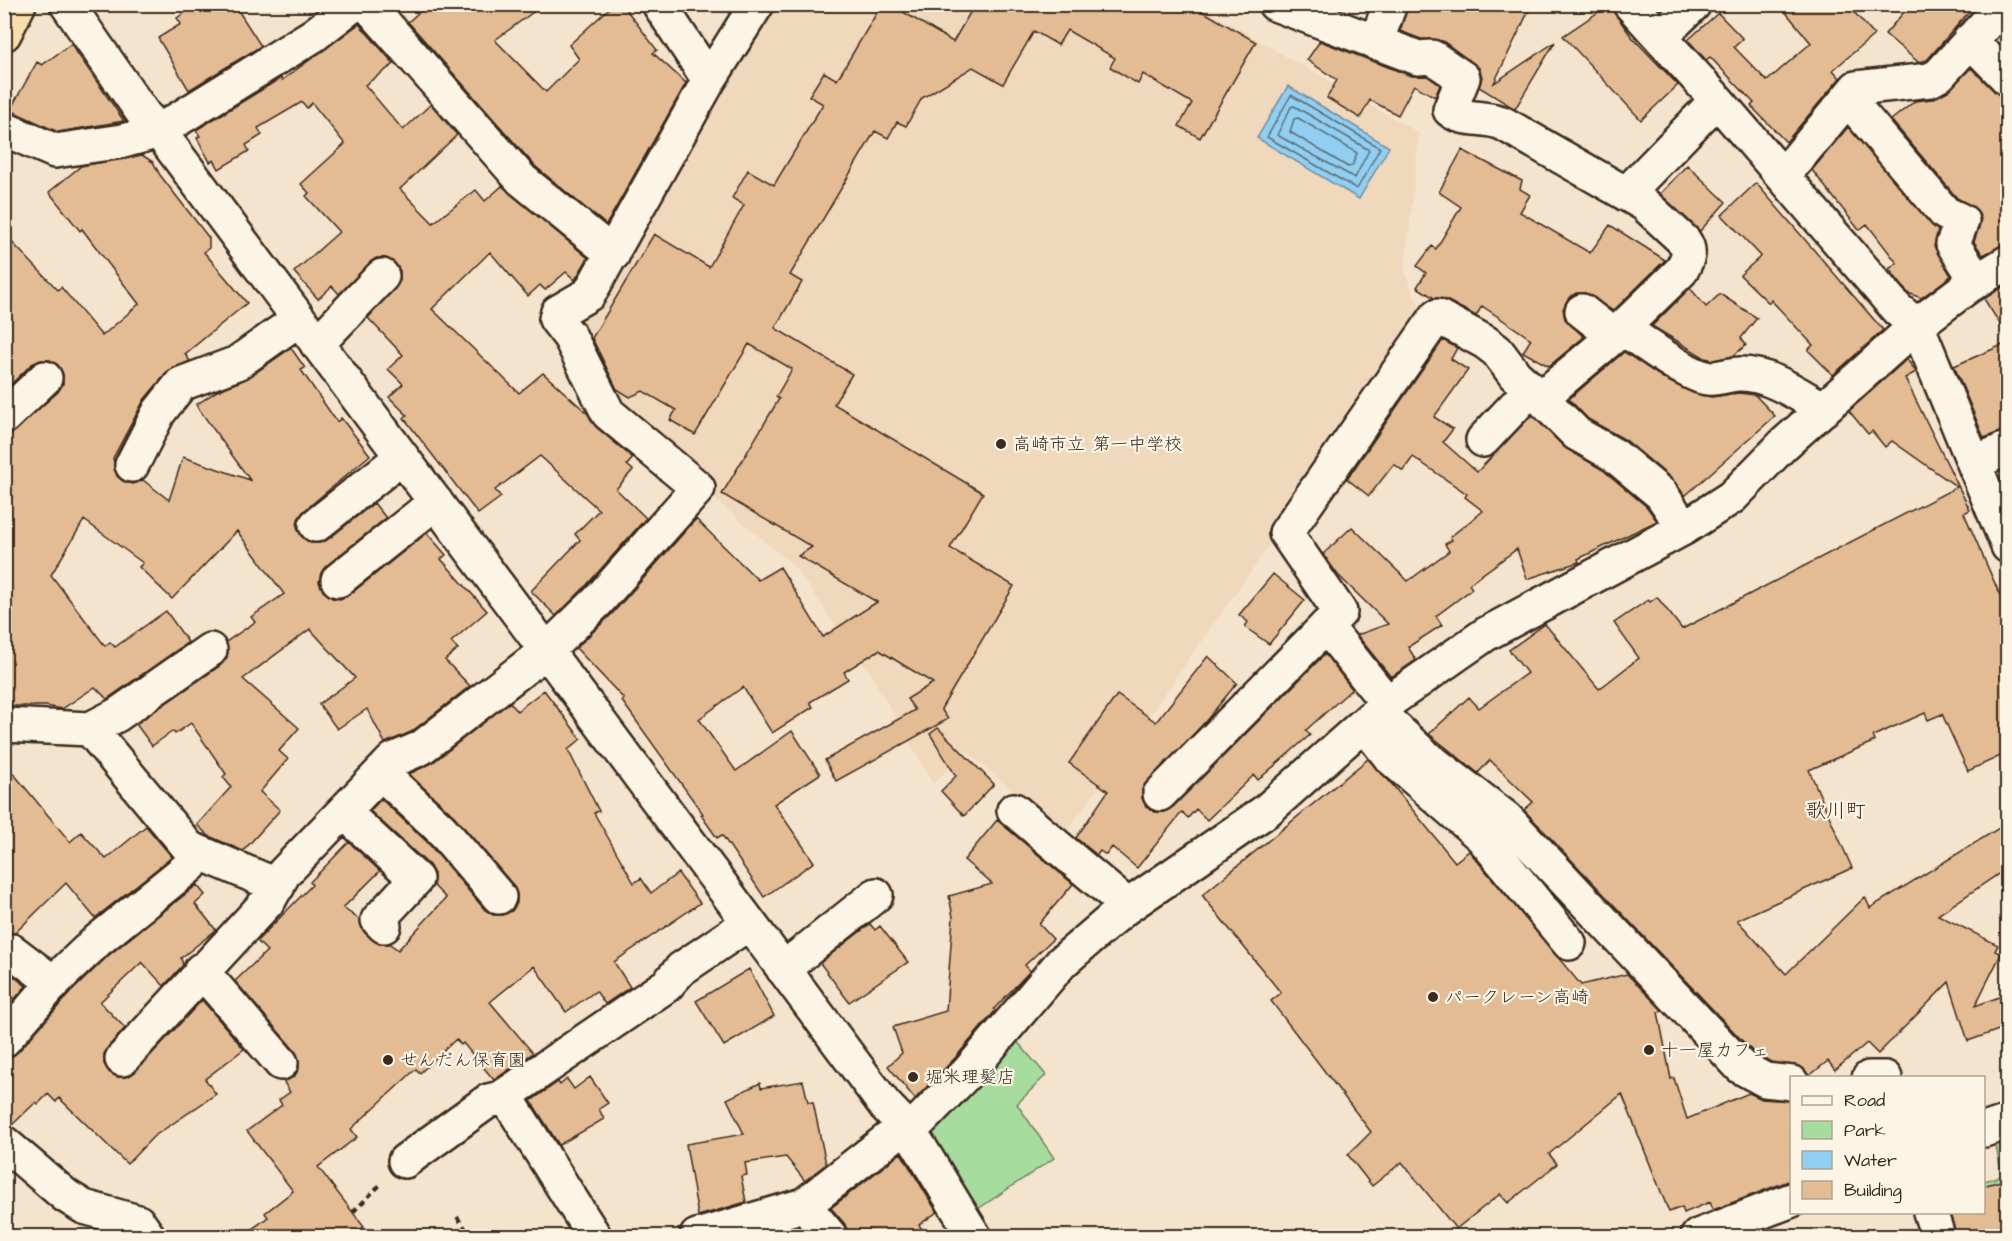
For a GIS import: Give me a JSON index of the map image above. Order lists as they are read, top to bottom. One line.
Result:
{"districts":["歌川町"],"places":["高崎市立 第一中学校","パークレーン高崎","十一屋カフェ","せんだん保育園","堀米理髪店"],"legend":["Road","Park","Water","Building"]}
